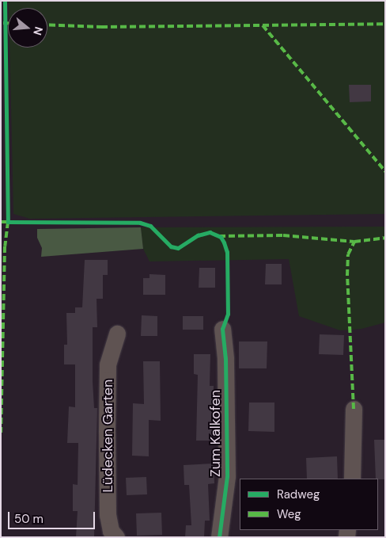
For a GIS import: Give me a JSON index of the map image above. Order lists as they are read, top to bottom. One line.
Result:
{"streets":{"street":["Zum Kalkofen","Lüdecken Garten"]},"legend":["Radweg","Weg"],"scale_bar":"50 m","north":"right"}
